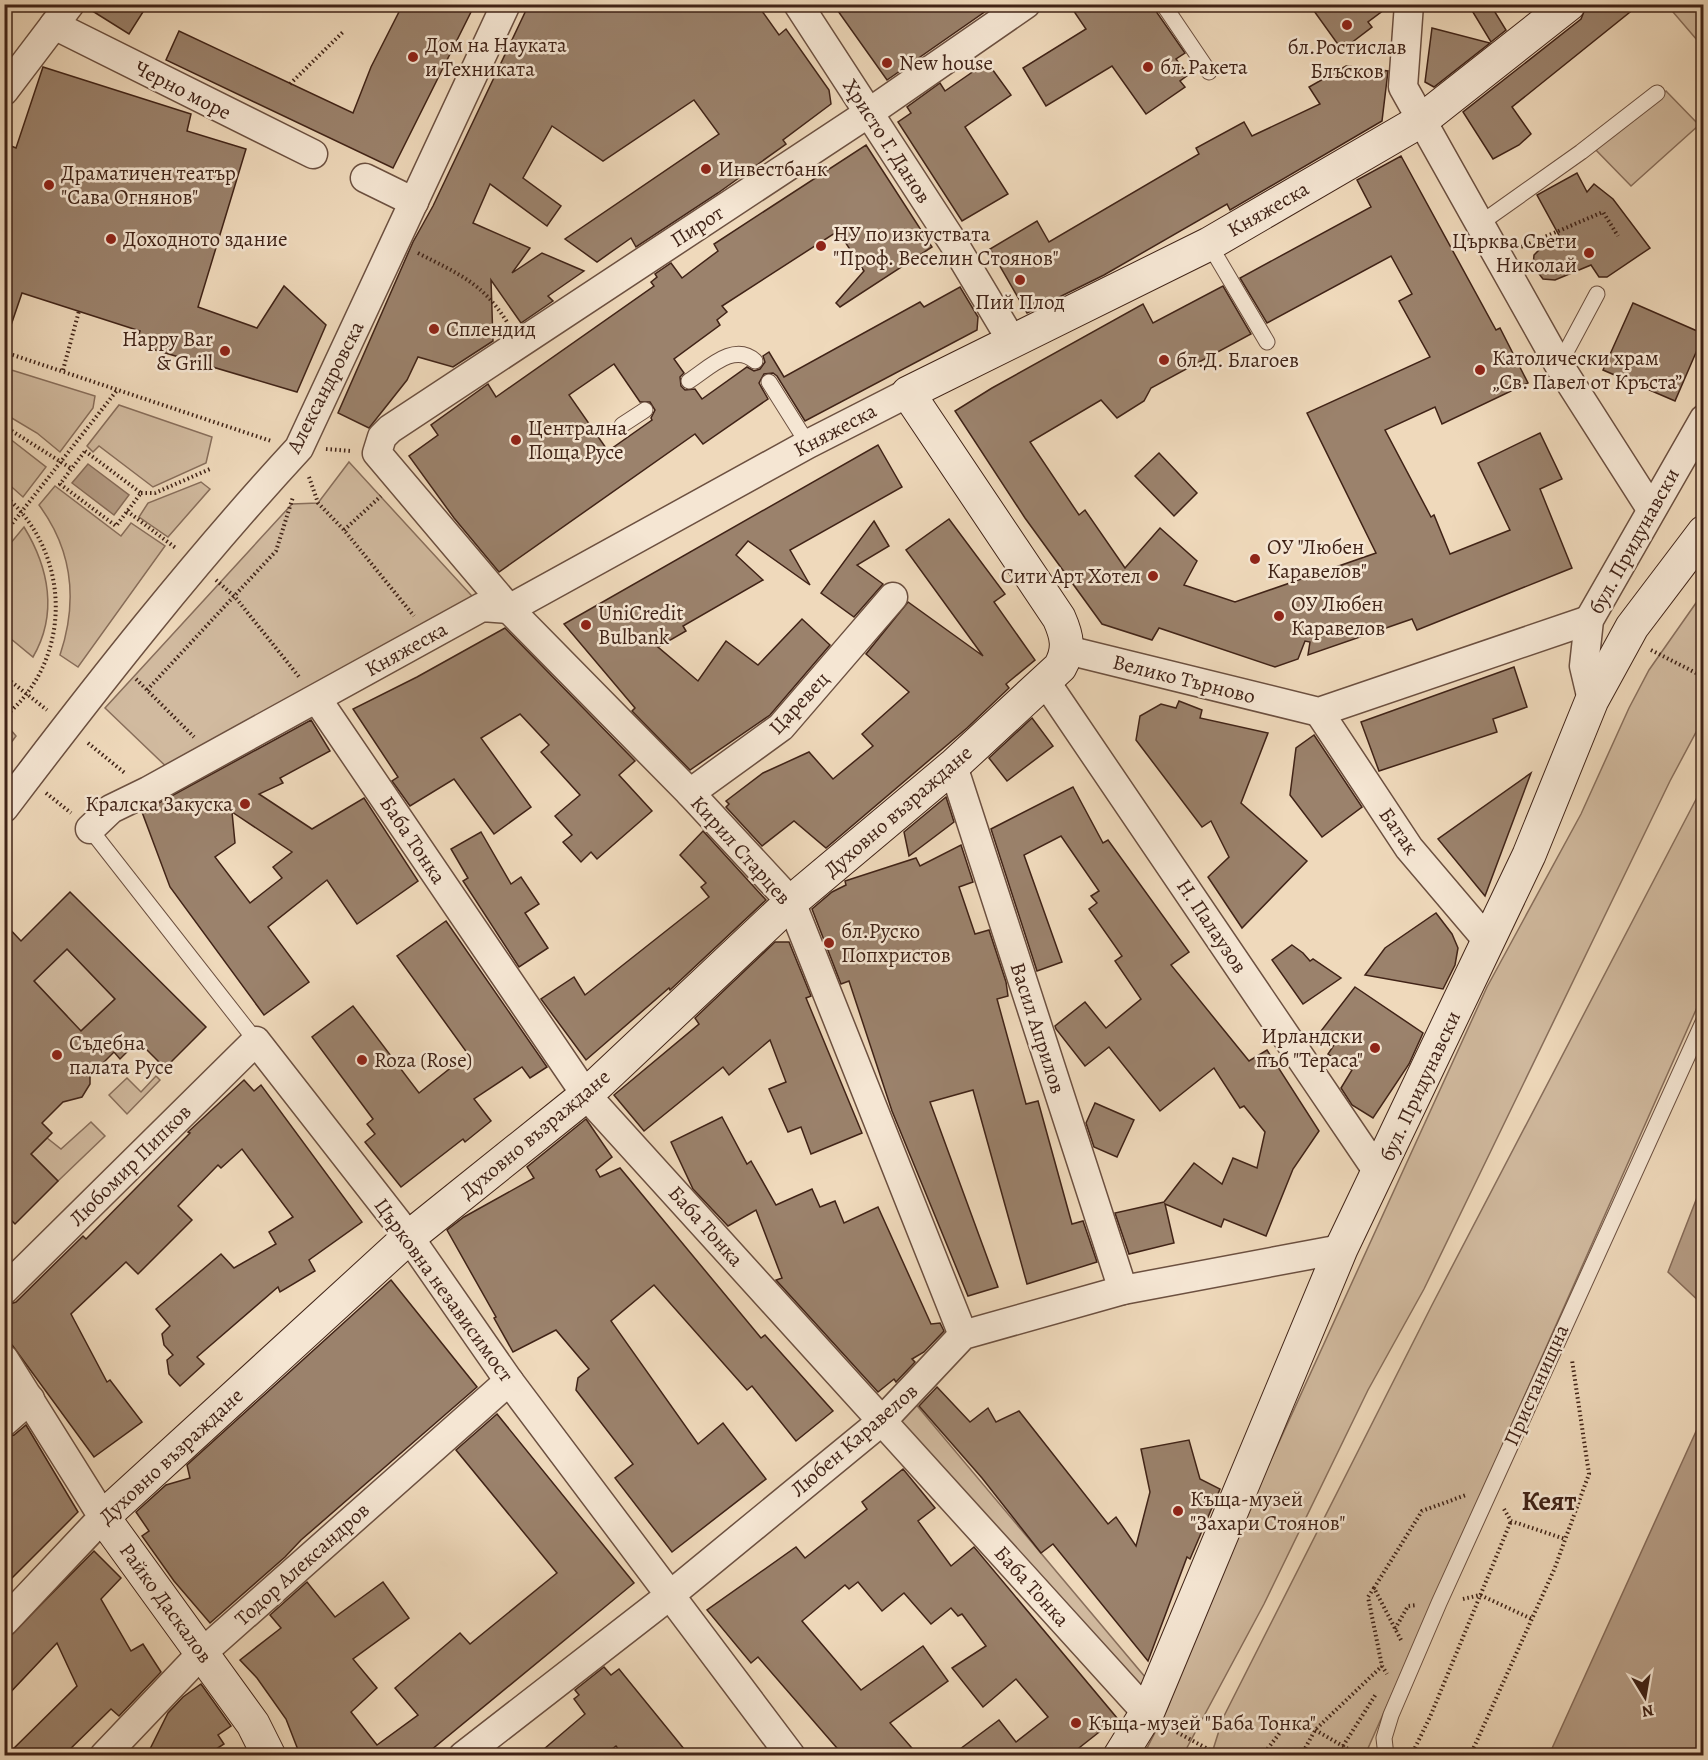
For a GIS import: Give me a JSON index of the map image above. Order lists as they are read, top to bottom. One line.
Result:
{"streets":{"street":["Черно море","Христо Г. Данов","Княжеска","Пирот","Александровска","бул. Придунавски","Велико Търново","Царевец","Духовно възраждане","Батак","Баба Тонка","Кирил Старцев","Н. Палаузов","Васил Априлов","Любомир Пипков","Църковна независимост","Любен Каравелов","Тодор Александров","Райко Даскалов"],"lane":["Пристанищна"]},"crossings":[["Христо Г. Данов","Княжеска"],["Христо Г. Данов","Пирот"],["Княжеска","Баба Тонка"],["Княжеска","Кирил Старцев"],["Княжеска","Църковна независимост"],["Пирот","Кирил Старцев"],["бул. Придунавски","Батак"],["бул. Придунавски","Баба Тонка"],["бул. Придунавски","Н. Палаузов"],["Велико Търново","Духовно възраждане"],["Велико Търново","Батак"],["Царевец","Кирил Старцев"],["Духовно възраждане","Баба Тонка"],["Духовно възраждане","Кирил Старцев"],["Духовно възраждане","Н. Палаузов"],["Духовно възраждане","Васил Априлов"],["Духовно възраждане","Църковна независимост"],["Духовно възраждане","Райко Даскалов"],["Баба Тонка","Любен Каравелов"],["Кирил Старцев","Любен Каравелов"],["Любомир Пипков","Църковна независимост"],["Църковна независимост","Любен Каравелов"],["Църковна независимост","Тодор Александров"],["Тодор Александров","Райко Даскалов"]],"districts":["Кеят"],"places":["бл.Ростислав Блъсков","Дом на Науката и Техниката","New house","бл.Ракета","Инвестбанк","Драматичен театър \"Сава Огнянов\"","Доходното здание","НУ по изкуствата \"Проф. Веселин Стоянов\"","Църква Свети Николай","Пий Плод","Сплендид","Happy Bar & Grill","бл.Д. Благоев","Католически храм „Св. Павел от Кръста”","Централна Поща Русе","ОУ \"Любен Каравелов\"","Сити Арт Хотел","ОУ Любен Каравелов","UniCredit Bulbank","Кралска Закуска","бл.Руско Попхристов","Ирландски пъб \"Тераса\"","Съдебна палата Русе","Roza (Rose)","Къща-музей \"Захари Стоянов\"","Къща-музей \"Баба Тонка\""],"north":"bottom"}
